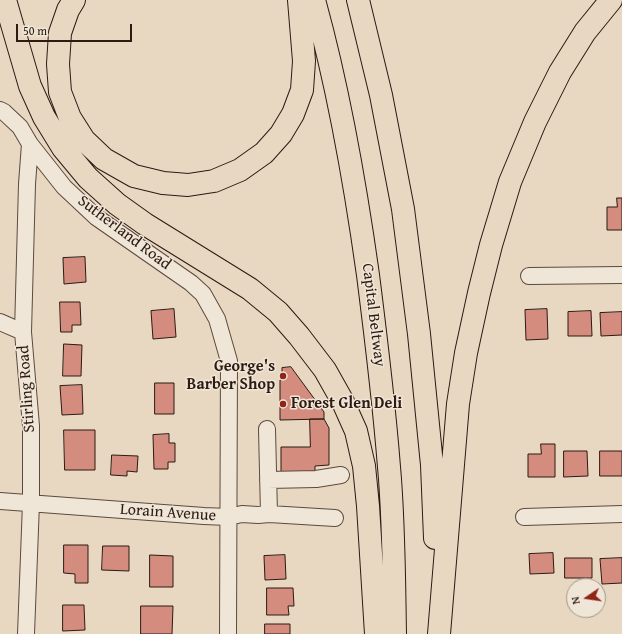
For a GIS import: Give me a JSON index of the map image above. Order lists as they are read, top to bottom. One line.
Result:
{"streets":{"highway":["Capital Beltway"],"street":["Sutherland Road","Stirling Road","Lorain Avenue"]},"crossings":[["Sutherland Road","Stirling Road"],["Sutherland Road","Lorain Avenue"],["Stirling Road","Lorain Avenue"]],"places":["George's Barber Shop","Forest Glen Deli"],"scale_bar":"50 m","north":"left"}
